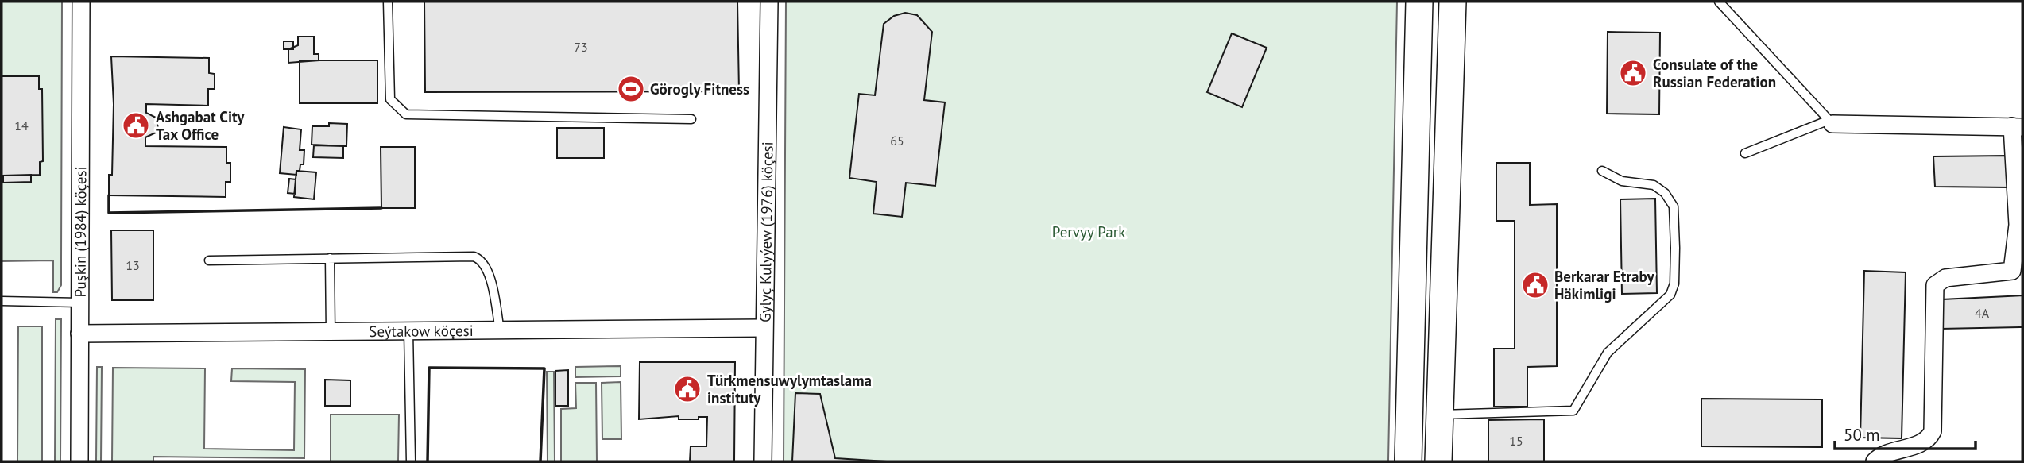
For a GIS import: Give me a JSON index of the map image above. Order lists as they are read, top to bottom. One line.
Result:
{"streets":{"street":["Puşkin (1984) köçesi","Gylyç Kulyýew (1976) köçesi","Seýtakow köçesi"]},"crossings":[["Puşkin (1984) köçesi","Seýtakow köçesi"],["Gylyç Kulyýew (1976) köçesi","Seýtakow köçesi"]],"parks":["Pervyy Park"],"places":{"public building":["Consulate of the Russian Federation","Ashgabat City Tax Office","Berkarar Etraby Häkimligi","Türkmensuwylymtaslama instituty"],"sports":["Görogly Fitness"]},"house_numbers":["73","14","65","13","4A","15"],"scale_bar":"50 m"}
